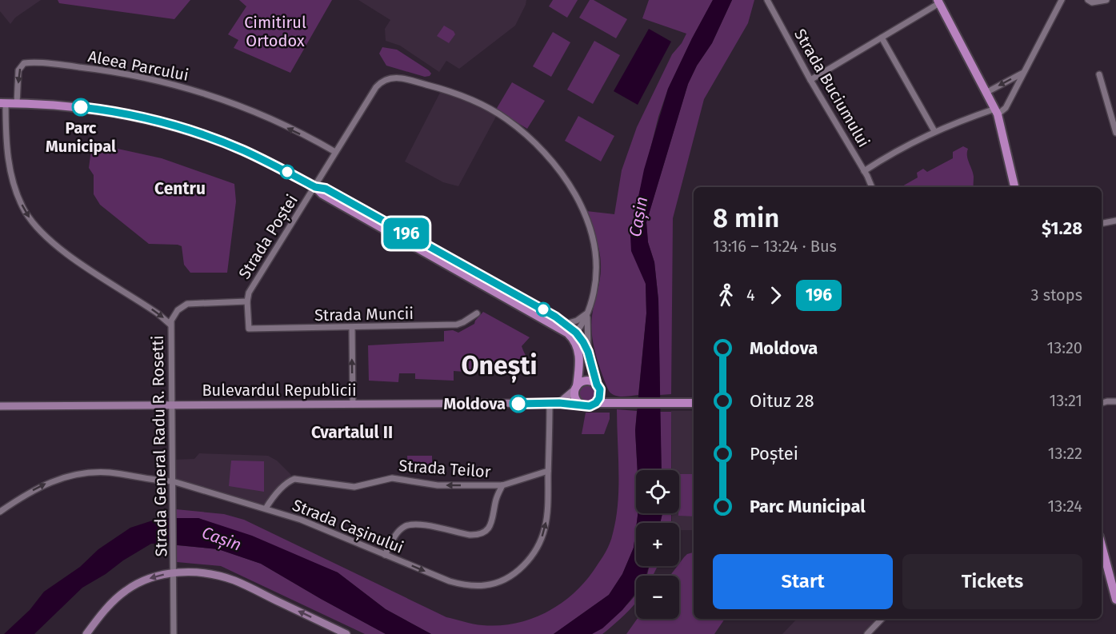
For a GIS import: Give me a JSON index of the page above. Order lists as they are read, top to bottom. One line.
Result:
{"streets":{"street":["Aleea Parcului","Strada Buciumului","Strada Poștei","Strada Muncii","Bulevardul Republicii","Strada General Radu R. Rosetti","Strada Teilor","Strada Cașinului"]},"crossings":[["Aleea Parcului","Strada Poștei"],["Strada Poștei","Strada Muncii"],["Strada Poștei","Strada General Radu R. Rosetti"],["Bulevardul Republicii","Strada General Radu R. Rosetti"],["Bulevardul Republicii","Strada Cașinului"],["Strada General Radu R. Rosetti","Strada Cașinului"],["Strada Teilor","Strada Cașinului"]],"one_way":["Aleea Parcului","Strada General Radu R. Rosetti","Strada Teilor","Strada Cașinului"],"districts":["Centru","Onești","Cvartalul II"],"water":["Cașin"],"parks":["Cimitirul Ortodox"],"places":["Parc Municipal","Moldova"],"lines":["bus line 196"],"page":{"on_map":"196","heading":["8 min","13:16 – 13:24 · Bus","$1.28"],"legs":["4","196","3 stops"],"list":[{"name":"Moldova","value":"13:20"},{"name":"Oituz 28","value":"13:21"},{"name":"Poștei","value":"13:22"},{"name":"Parc Municipal","value":"13:24"}],"map_buttons":["+","−"],"buttons":["Start","Tickets"]}}
